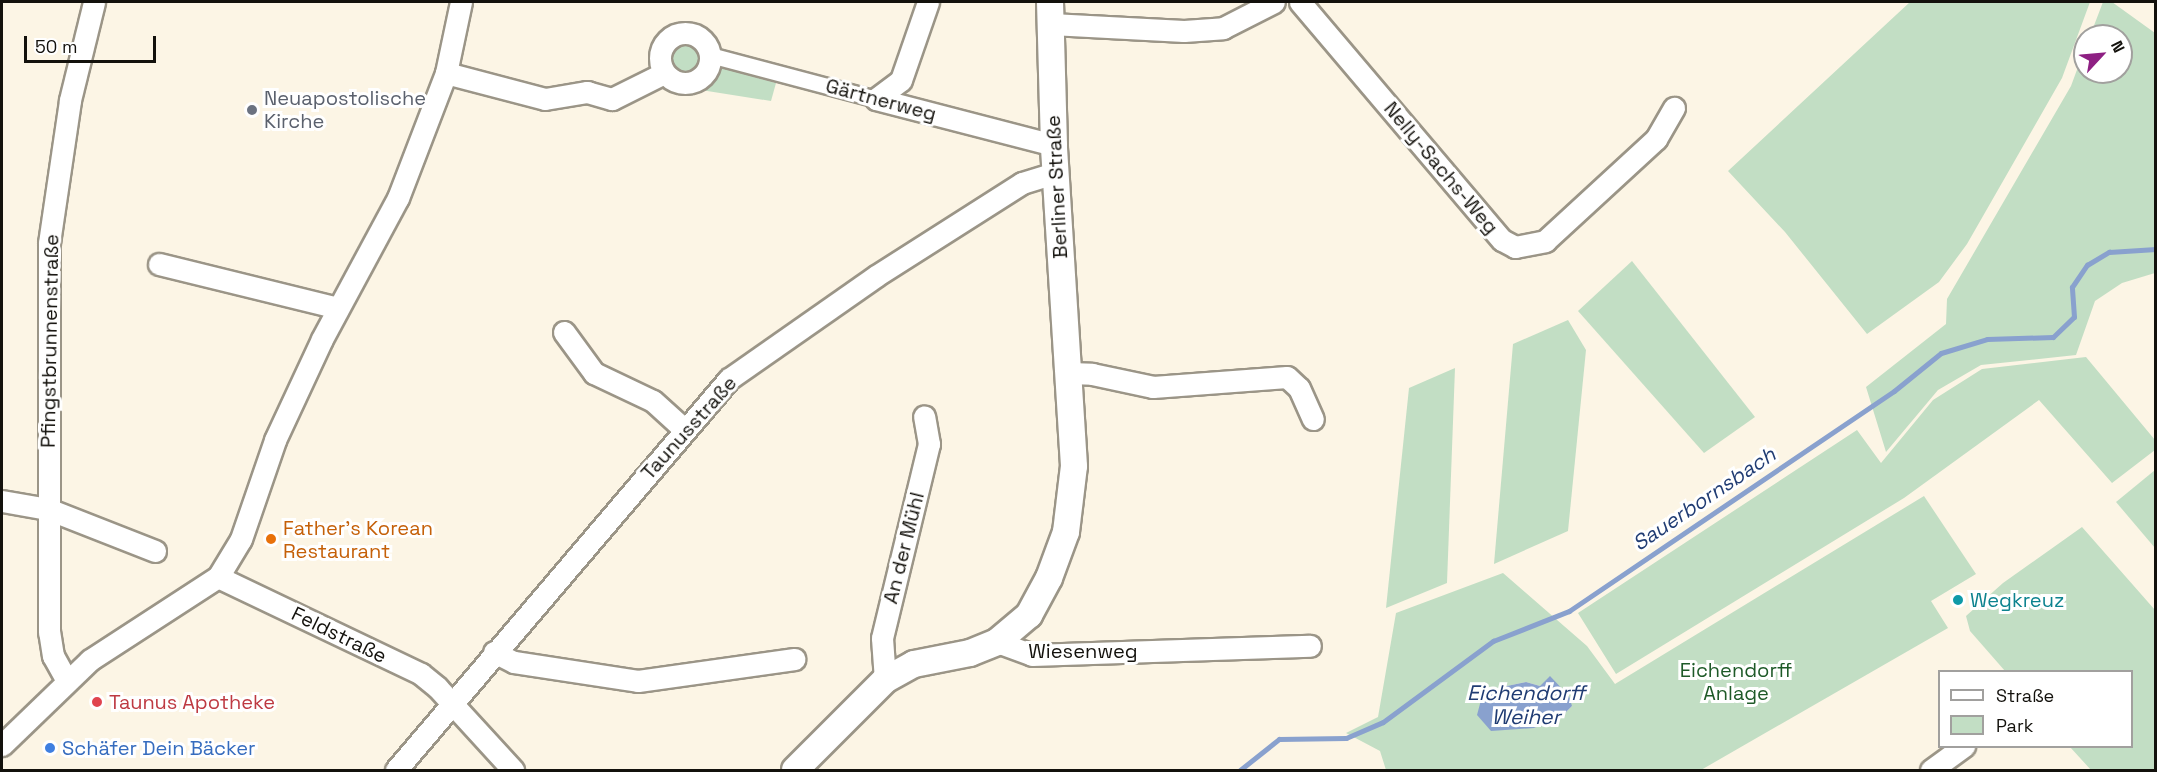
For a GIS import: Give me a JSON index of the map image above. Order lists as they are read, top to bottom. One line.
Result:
{"streets":{"street":["Gärtnerweg","Nelly-Sachs-Weg","Berliner Straße","Pfingstbrunnenstraße","Taunusstraße","An der Mühl","Feldstraße","Wiesenweg"]},"crossings":[["Gärtnerweg","Berliner Straße"],["Berliner Straße","Taunusstraße"],["Berliner Straße","Wiesenweg"],["Taunusstraße","Feldstraße"]],"water":["Sauerbornsbach","Eichendorff Weiher"],"parks":["Eichendorff Anlage"],"places":["Neuapostolische Kirche","Father's Korean Restaurant","Wegkreuz","Taunus Apotheke","Schäfer Dein Bäcker"],"legend":["Straße","Park"],"scale_bar":"50 m","north":"top right"}
